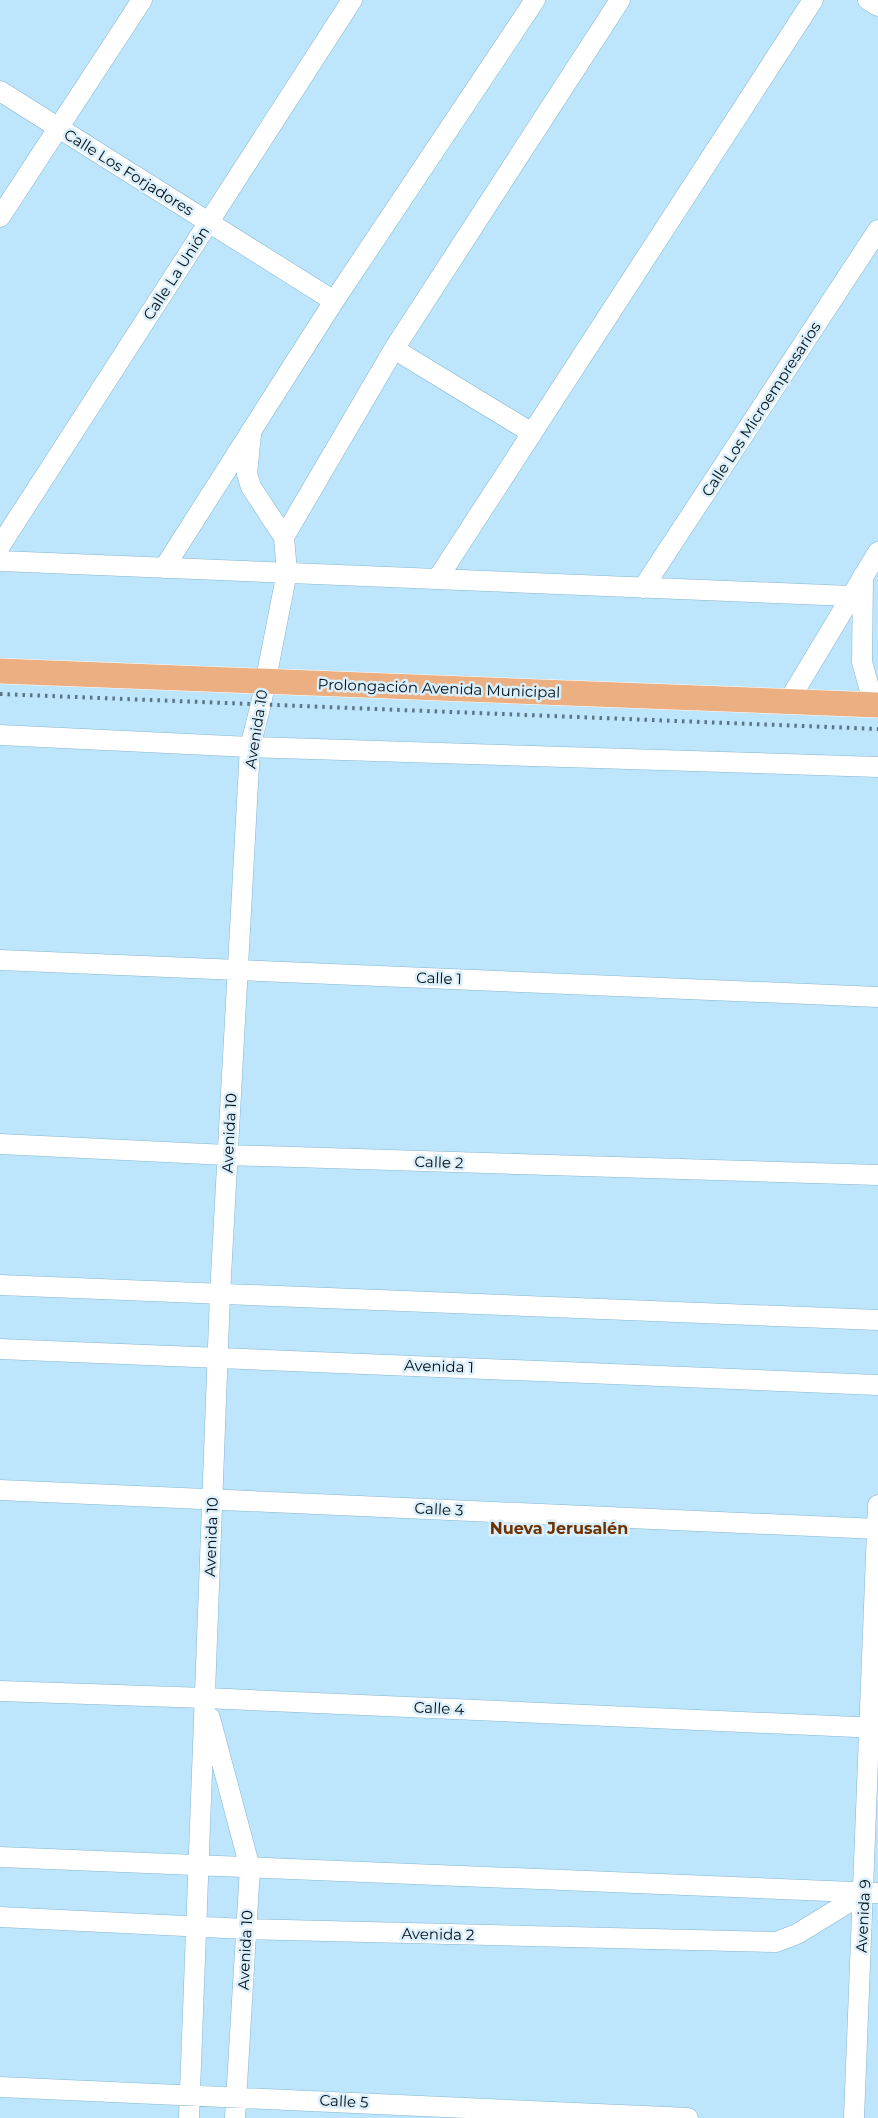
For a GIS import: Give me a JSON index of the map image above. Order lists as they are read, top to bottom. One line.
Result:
{"streets":{"main road":["Prolongación Avenida Municipal"],"street":["Calle Los Forjadores","Calle La Unión","Calle Los Microempresarios","Avenida 10","Calle 1","Calle 2","Avenida 1","Calle 3","Calle 4","Avenida 9","Avenida 2","Calle 5"]},"crossings":[["Calle Los Forjadores","Calle La Unión"],["Prolongación Avenida Municipal","Avenida 10"],["Avenida 10","Calle 1"],["Avenida 10","Calle 2"],["Avenida 10","Avenida 1"],["Avenida 10","Calle 3"],["Avenida 10","Calle 4"],["Avenida 10","Avenida 2"],["Avenida 10","Calle 5"],["Calle 3","Avenida 9"],["Calle 4","Avenida 9"],["Avenida 9","Avenida 2"]],"districts":["Nueva Jerusalén"]}
